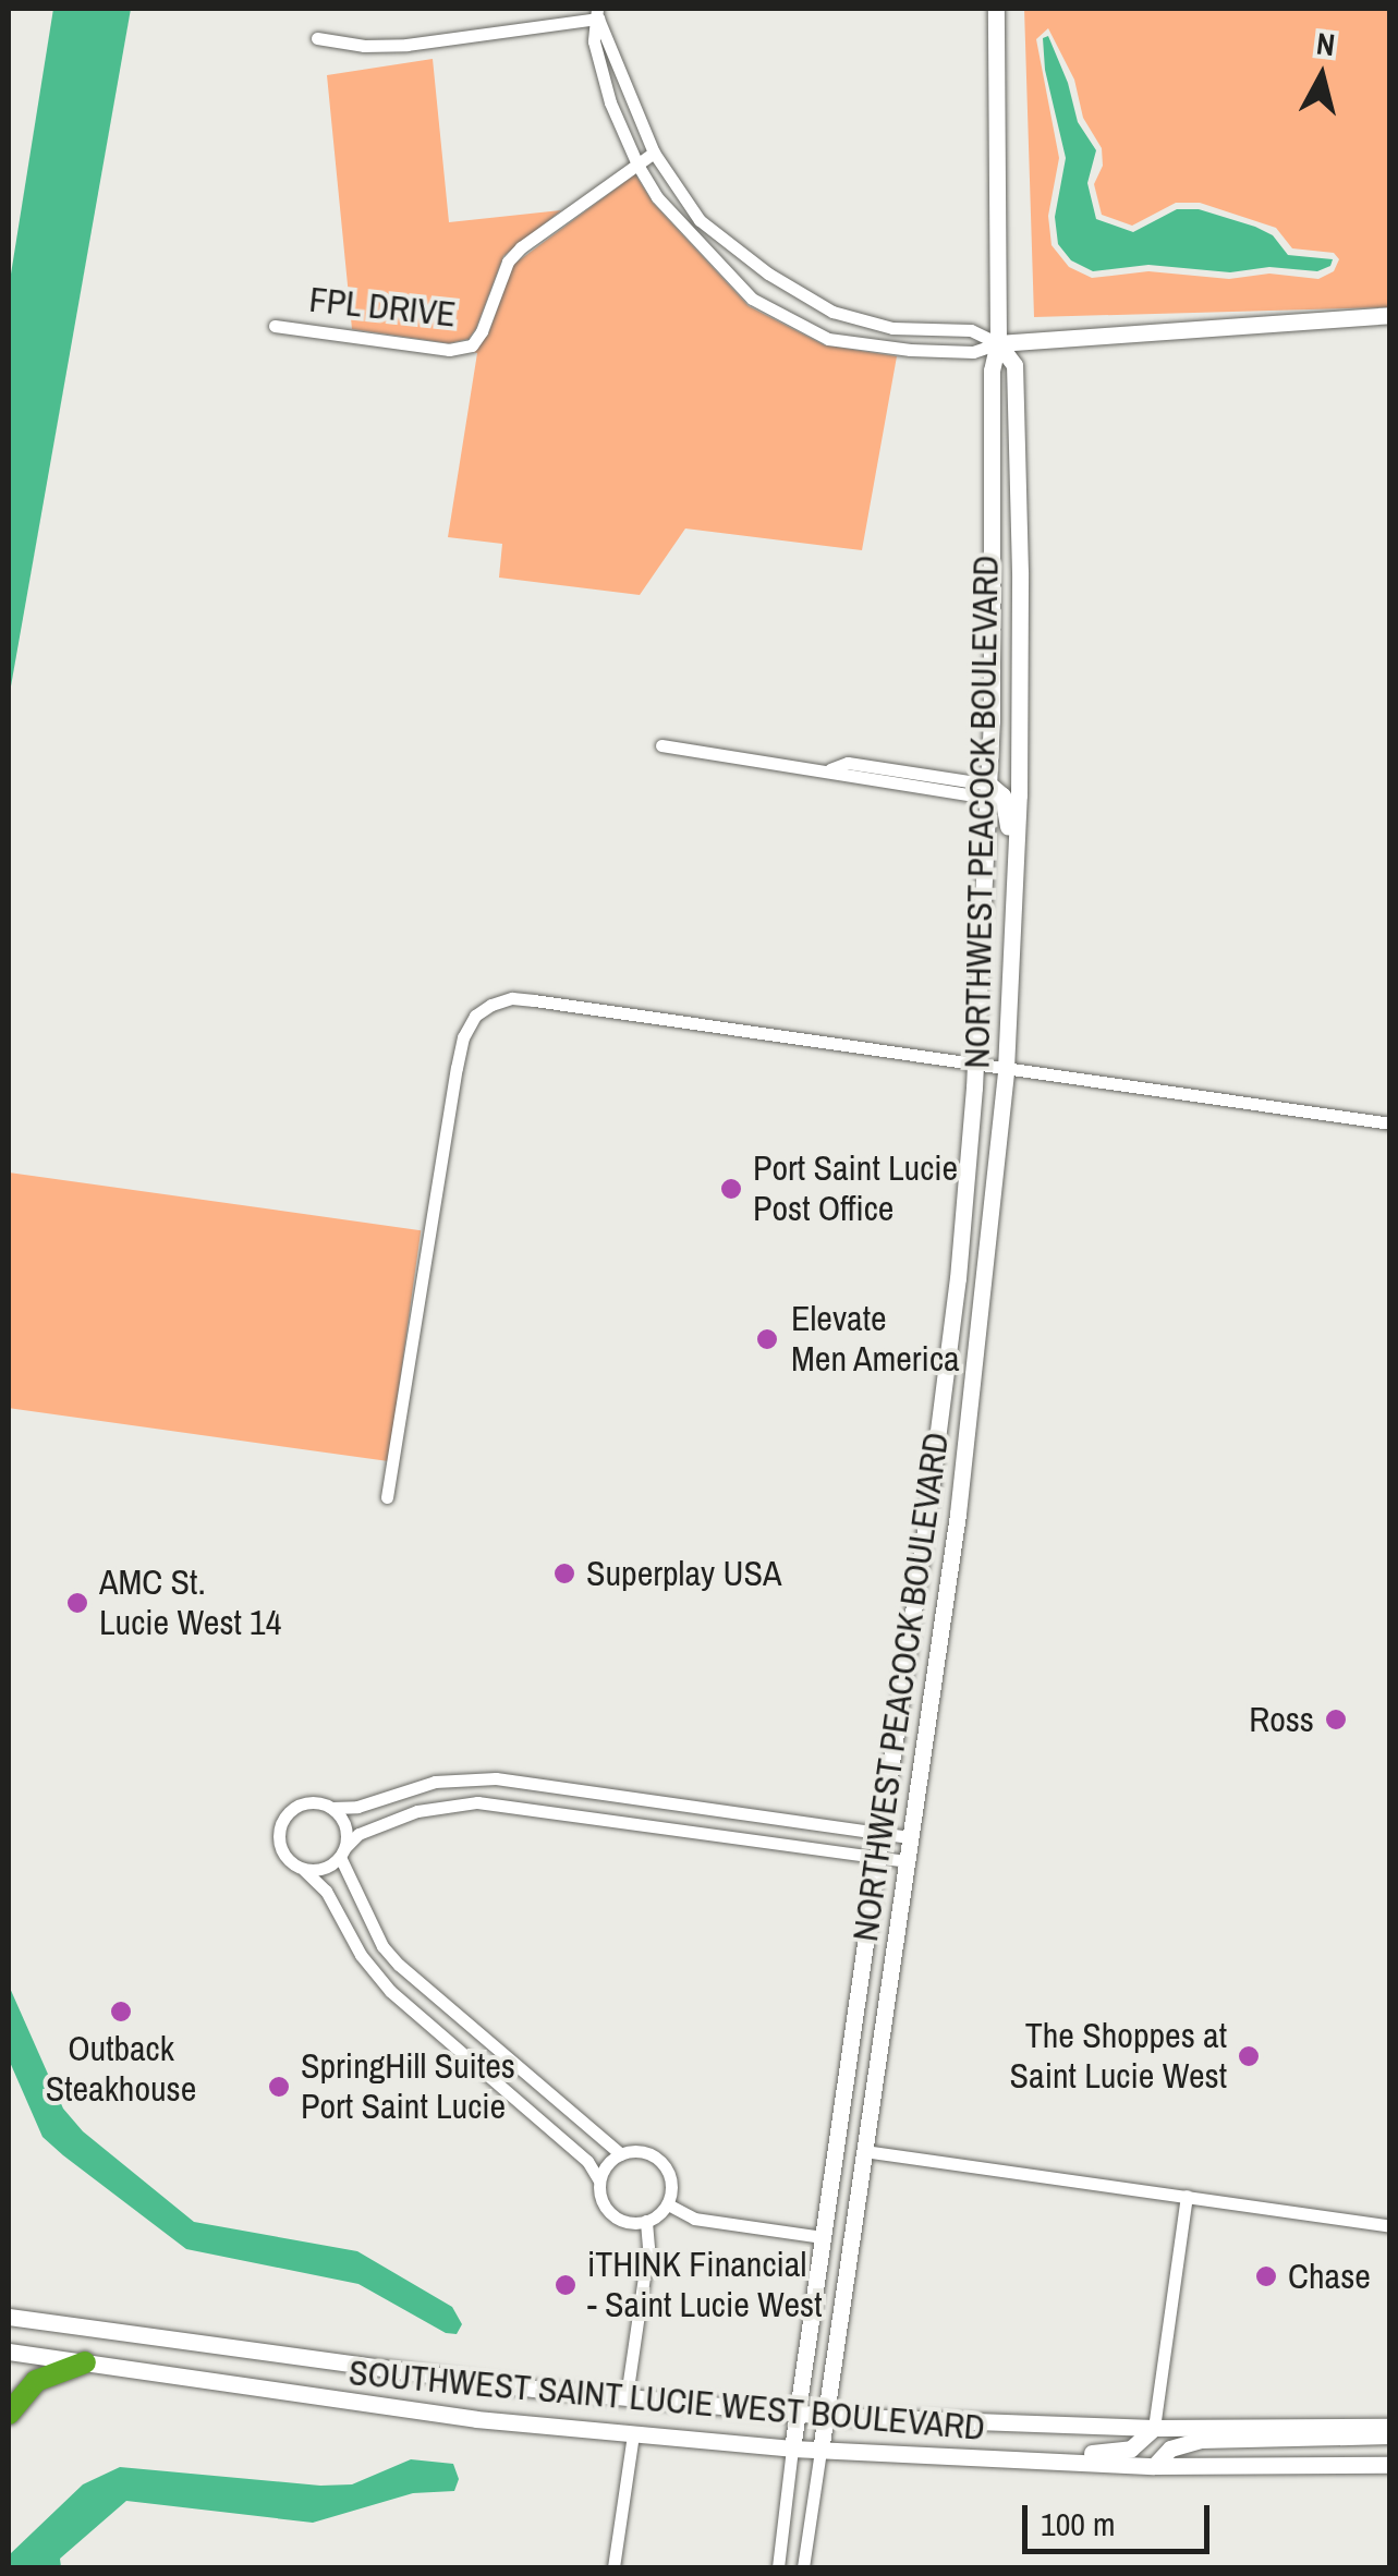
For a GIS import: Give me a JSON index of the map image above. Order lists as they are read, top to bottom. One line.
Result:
{"streets":{"street":["FPL DRIVE","NORTHWEST PEACOCK BOULEVARD","SOUTHWEST SAINT LUCIE WEST BOULEVARD"]},"crossings":[["NORTHWEST PEACOCK BOULEVARD","SOUTHWEST SAINT LUCIE WEST BOULEVARD"]],"places":["Port Saint Lucie Post Office","Elevate Men America","Superplay USA","AMC St. Lucie West 14","Ross","Outback Steakhouse","The Shoppes at Saint Lucie West","SpringHill Suites Port Saint Lucie","Chase","iTHINK Financial - Saint Lucie West"],"scale_bar":"100 m","north":"top"}
